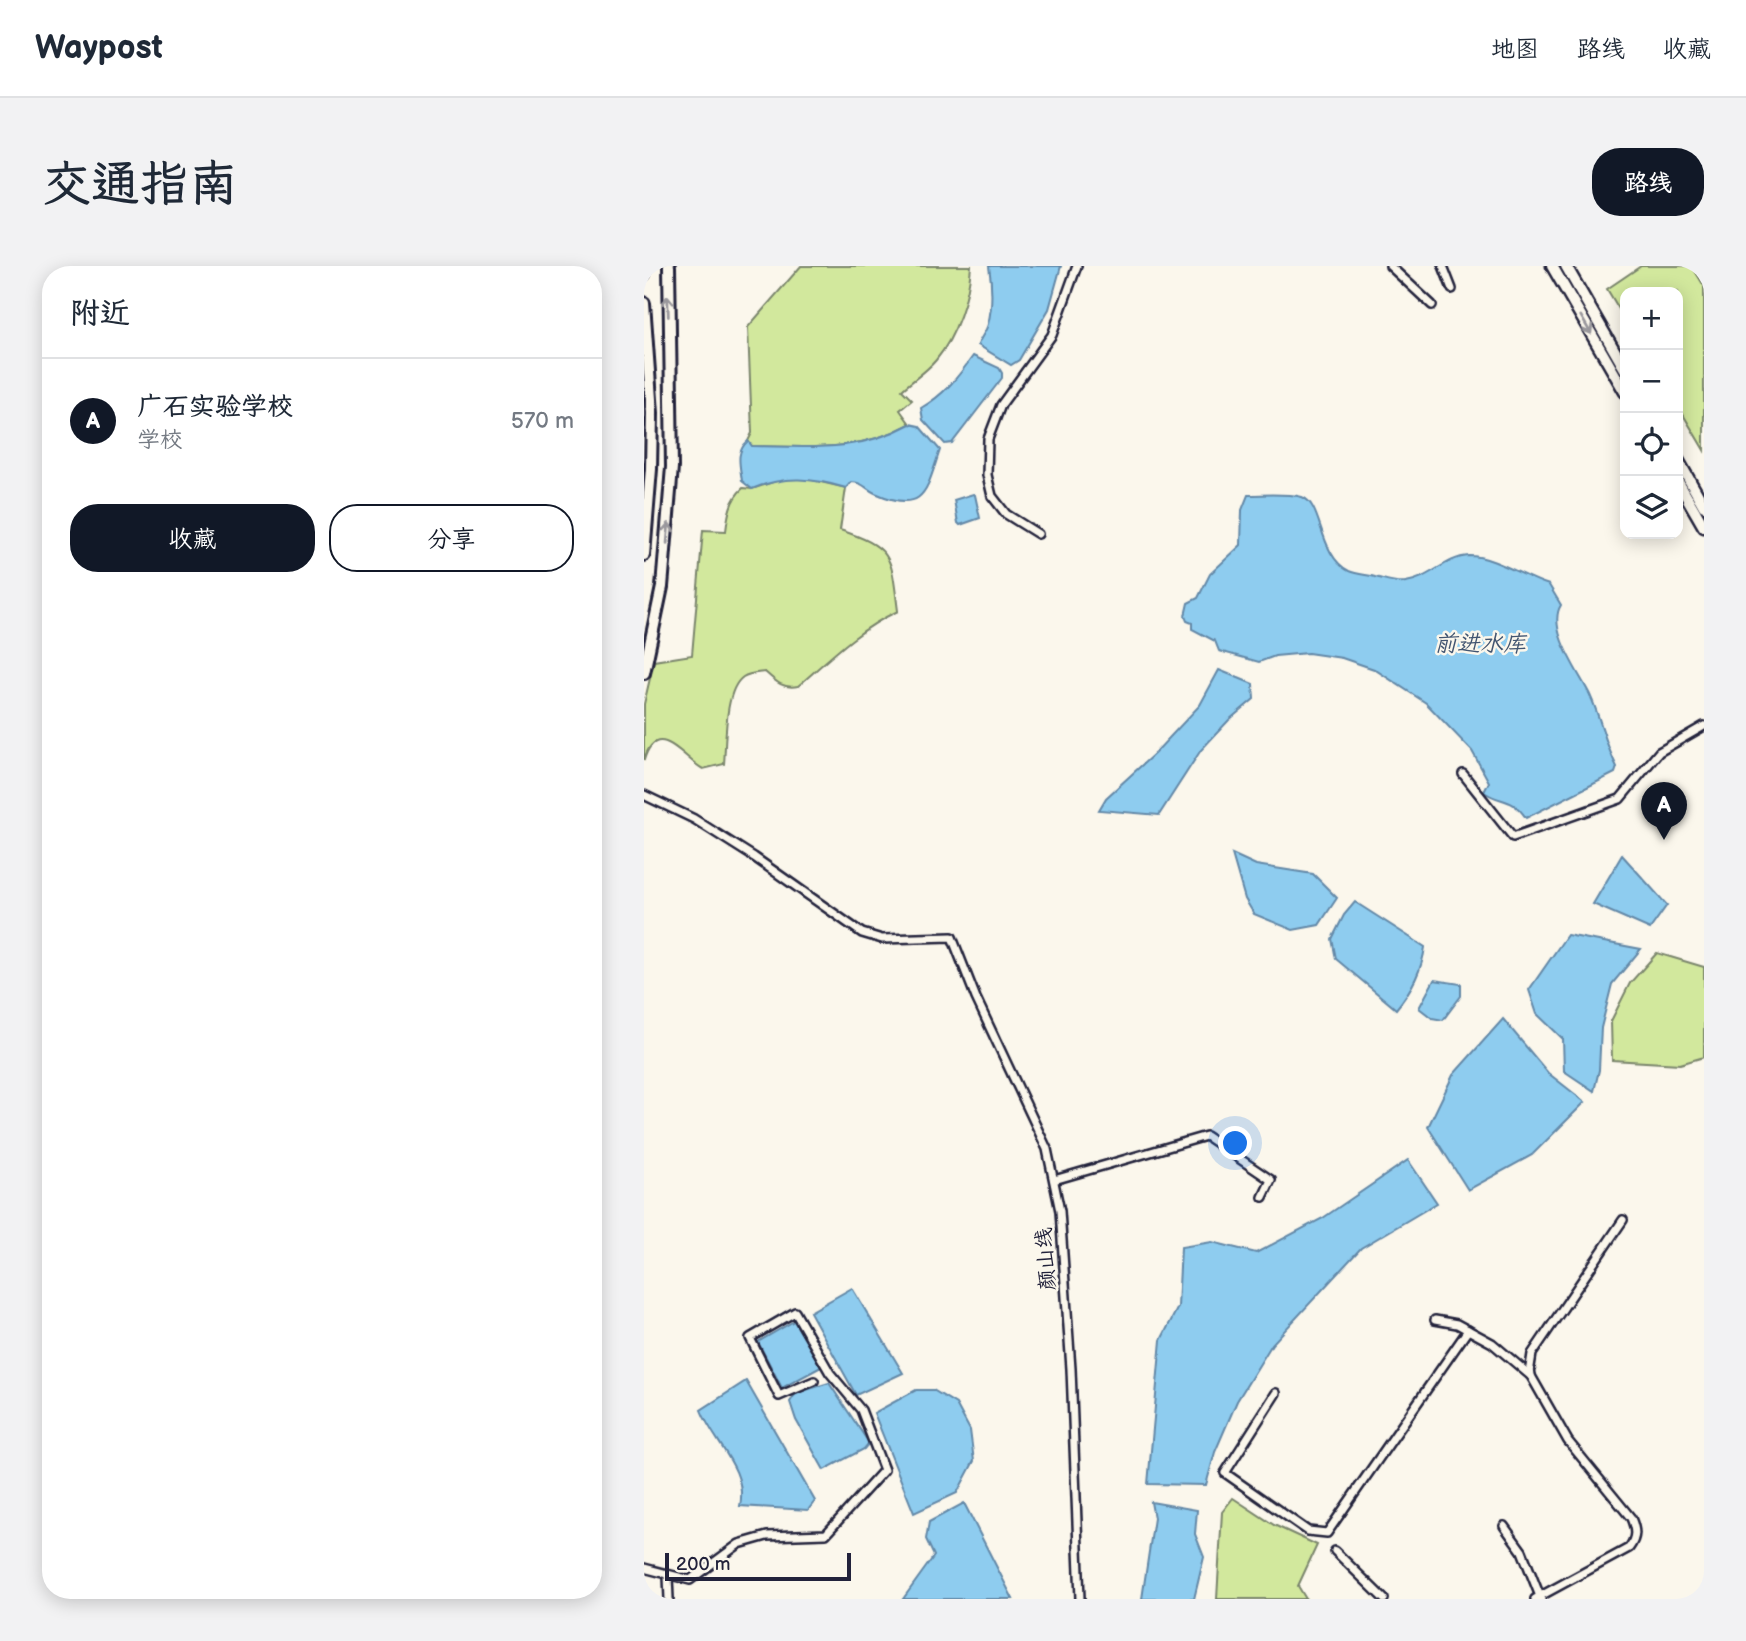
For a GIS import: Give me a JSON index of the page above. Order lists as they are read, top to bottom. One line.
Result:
{"streets":{"street":["颜山线"]},"water":["前进水库"],"scale_bar":"200 m","page":{"header":"Waypost","nav":["地图","路线","收藏"],"buttons":["路线",["收藏","分享"]],"title":"交通指南","heading":"附近","map_buttons":["+","−"],"list":[{"mark":"A","name":"广石实验学校","note":"学校","value":"570 m"}],"pins":"A","scale":"200 m"}}
